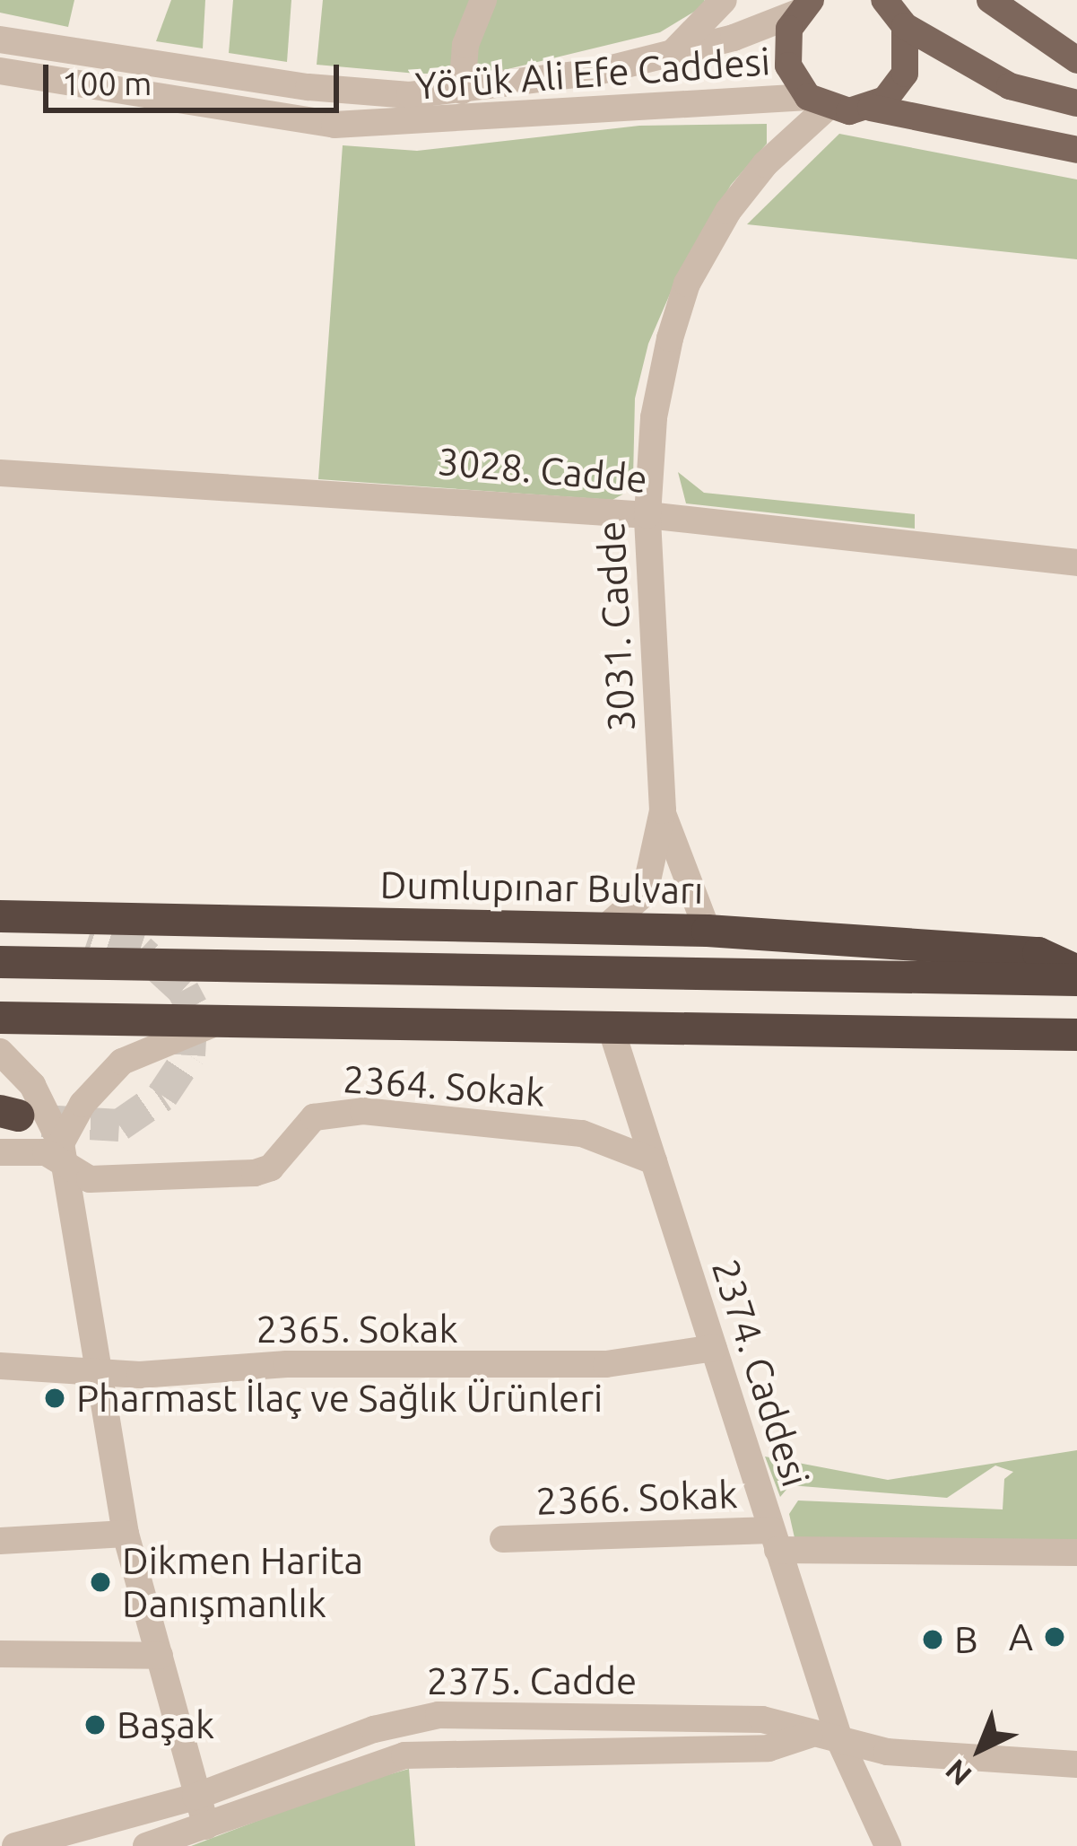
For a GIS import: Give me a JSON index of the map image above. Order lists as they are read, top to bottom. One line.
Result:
{"streets":{"highway":["Dumlupınar Bulvarı"],"street":["Yörük Ali Efe Caddesi","3028. Cadde","3031. Cadde","2364. Sokak","2365. Sokak","2374. Caddesi","2366. Sokak","2375. Cadde"]},"crossings":[["Yörük Ali Efe Caddesi","3031. Cadde"],["3028. Cadde","3031. Cadde"],["3031. Cadde","Dumlupınar Bulvarı"],["2364. Sokak","2374. Caddesi"],["2365. Sokak","2374. Caddesi"],["2374. Caddesi","2366. Sokak"],["2374. Caddesi","2375. Cadde"]],"places":["Pharmast İlaç ve Sağlık Ürünleri","Dikmen Harita Danışmanlık","A","B","Başak"],"scale_bar":"100 m","north":"bottom left"}
